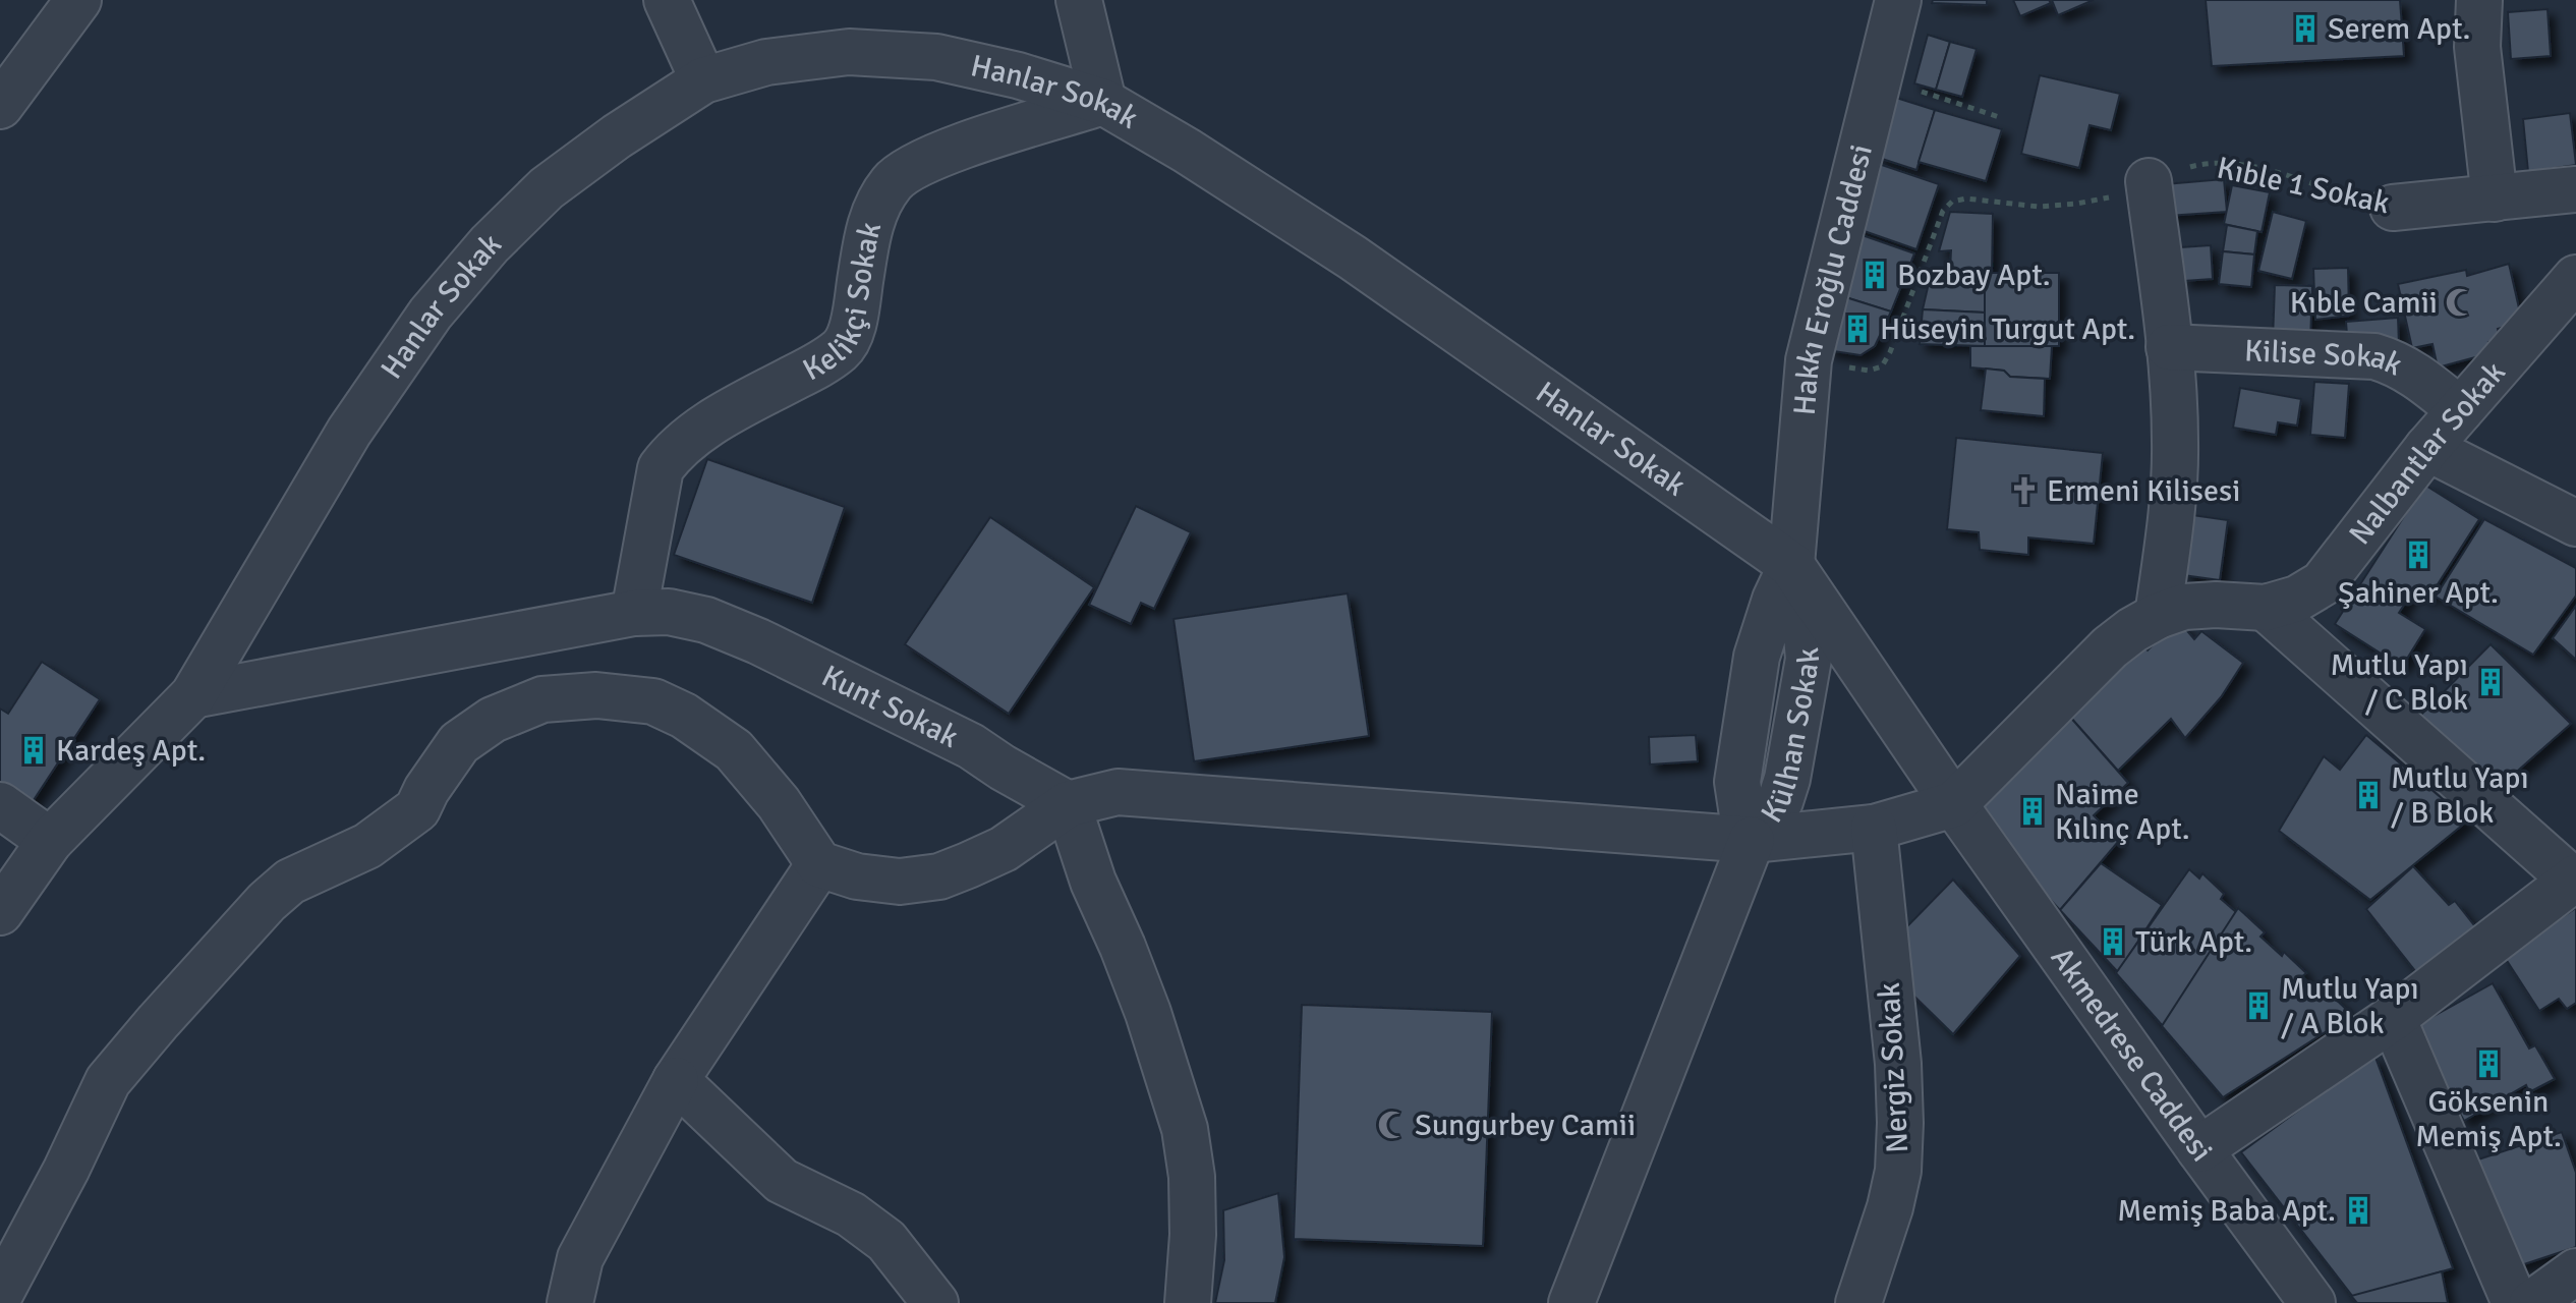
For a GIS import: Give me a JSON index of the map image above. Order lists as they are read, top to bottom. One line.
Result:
{"streets":{"street":["Hanlar Sokak","Kıble 1 Sokak","Hakkı Eroğlu Caddesi","Kelikçi Sokak","Kilise Sokak","Nalbantlar Sokak","Kunt Sokak","Külhan Sokak","Akmedrese Caddesi","Nergiz Sokak"]},"crossings":[["Hanlar Sokak","Hakkı Eroğlu Caddesi"],["Hanlar Sokak","Kelikçi Sokak"],["Hanlar Sokak","Nalbantlar Sokak"],["Hanlar Sokak","Kunt Sokak"],["Hanlar Sokak","Külhan Sokak"],["Hanlar Sokak","Akmedrese Caddesi"],["Kıble 1 Sokak","Hakkı Eroğlu Caddesi"],["Hakkı Eroğlu Caddesi","Külhan Sokak"],["Kelikçi Sokak","Kunt Sokak"],["Kilise Sokak","Nalbantlar Sokak"],["Nalbantlar Sokak","Akmedrese Caddesi"]],"places":{"building":["Serem Apt.","Bozbay Apt.","Hüseyin Turgut Apt.","Şahiner Apt.","Mutlu Yapı / C Blok","Kardeş Apt.","Mutlu Yapı / B Blok","Naime Kılınç Apt.","Türk Apt.","Mutlu Yapı / A Blok","Göksenin Memiş Apt.","Memiş Baba Apt."],"mosque":["Kıble Camii","Sungurbey Camii"],"church":["Ermeni Kilisesi"]}}
